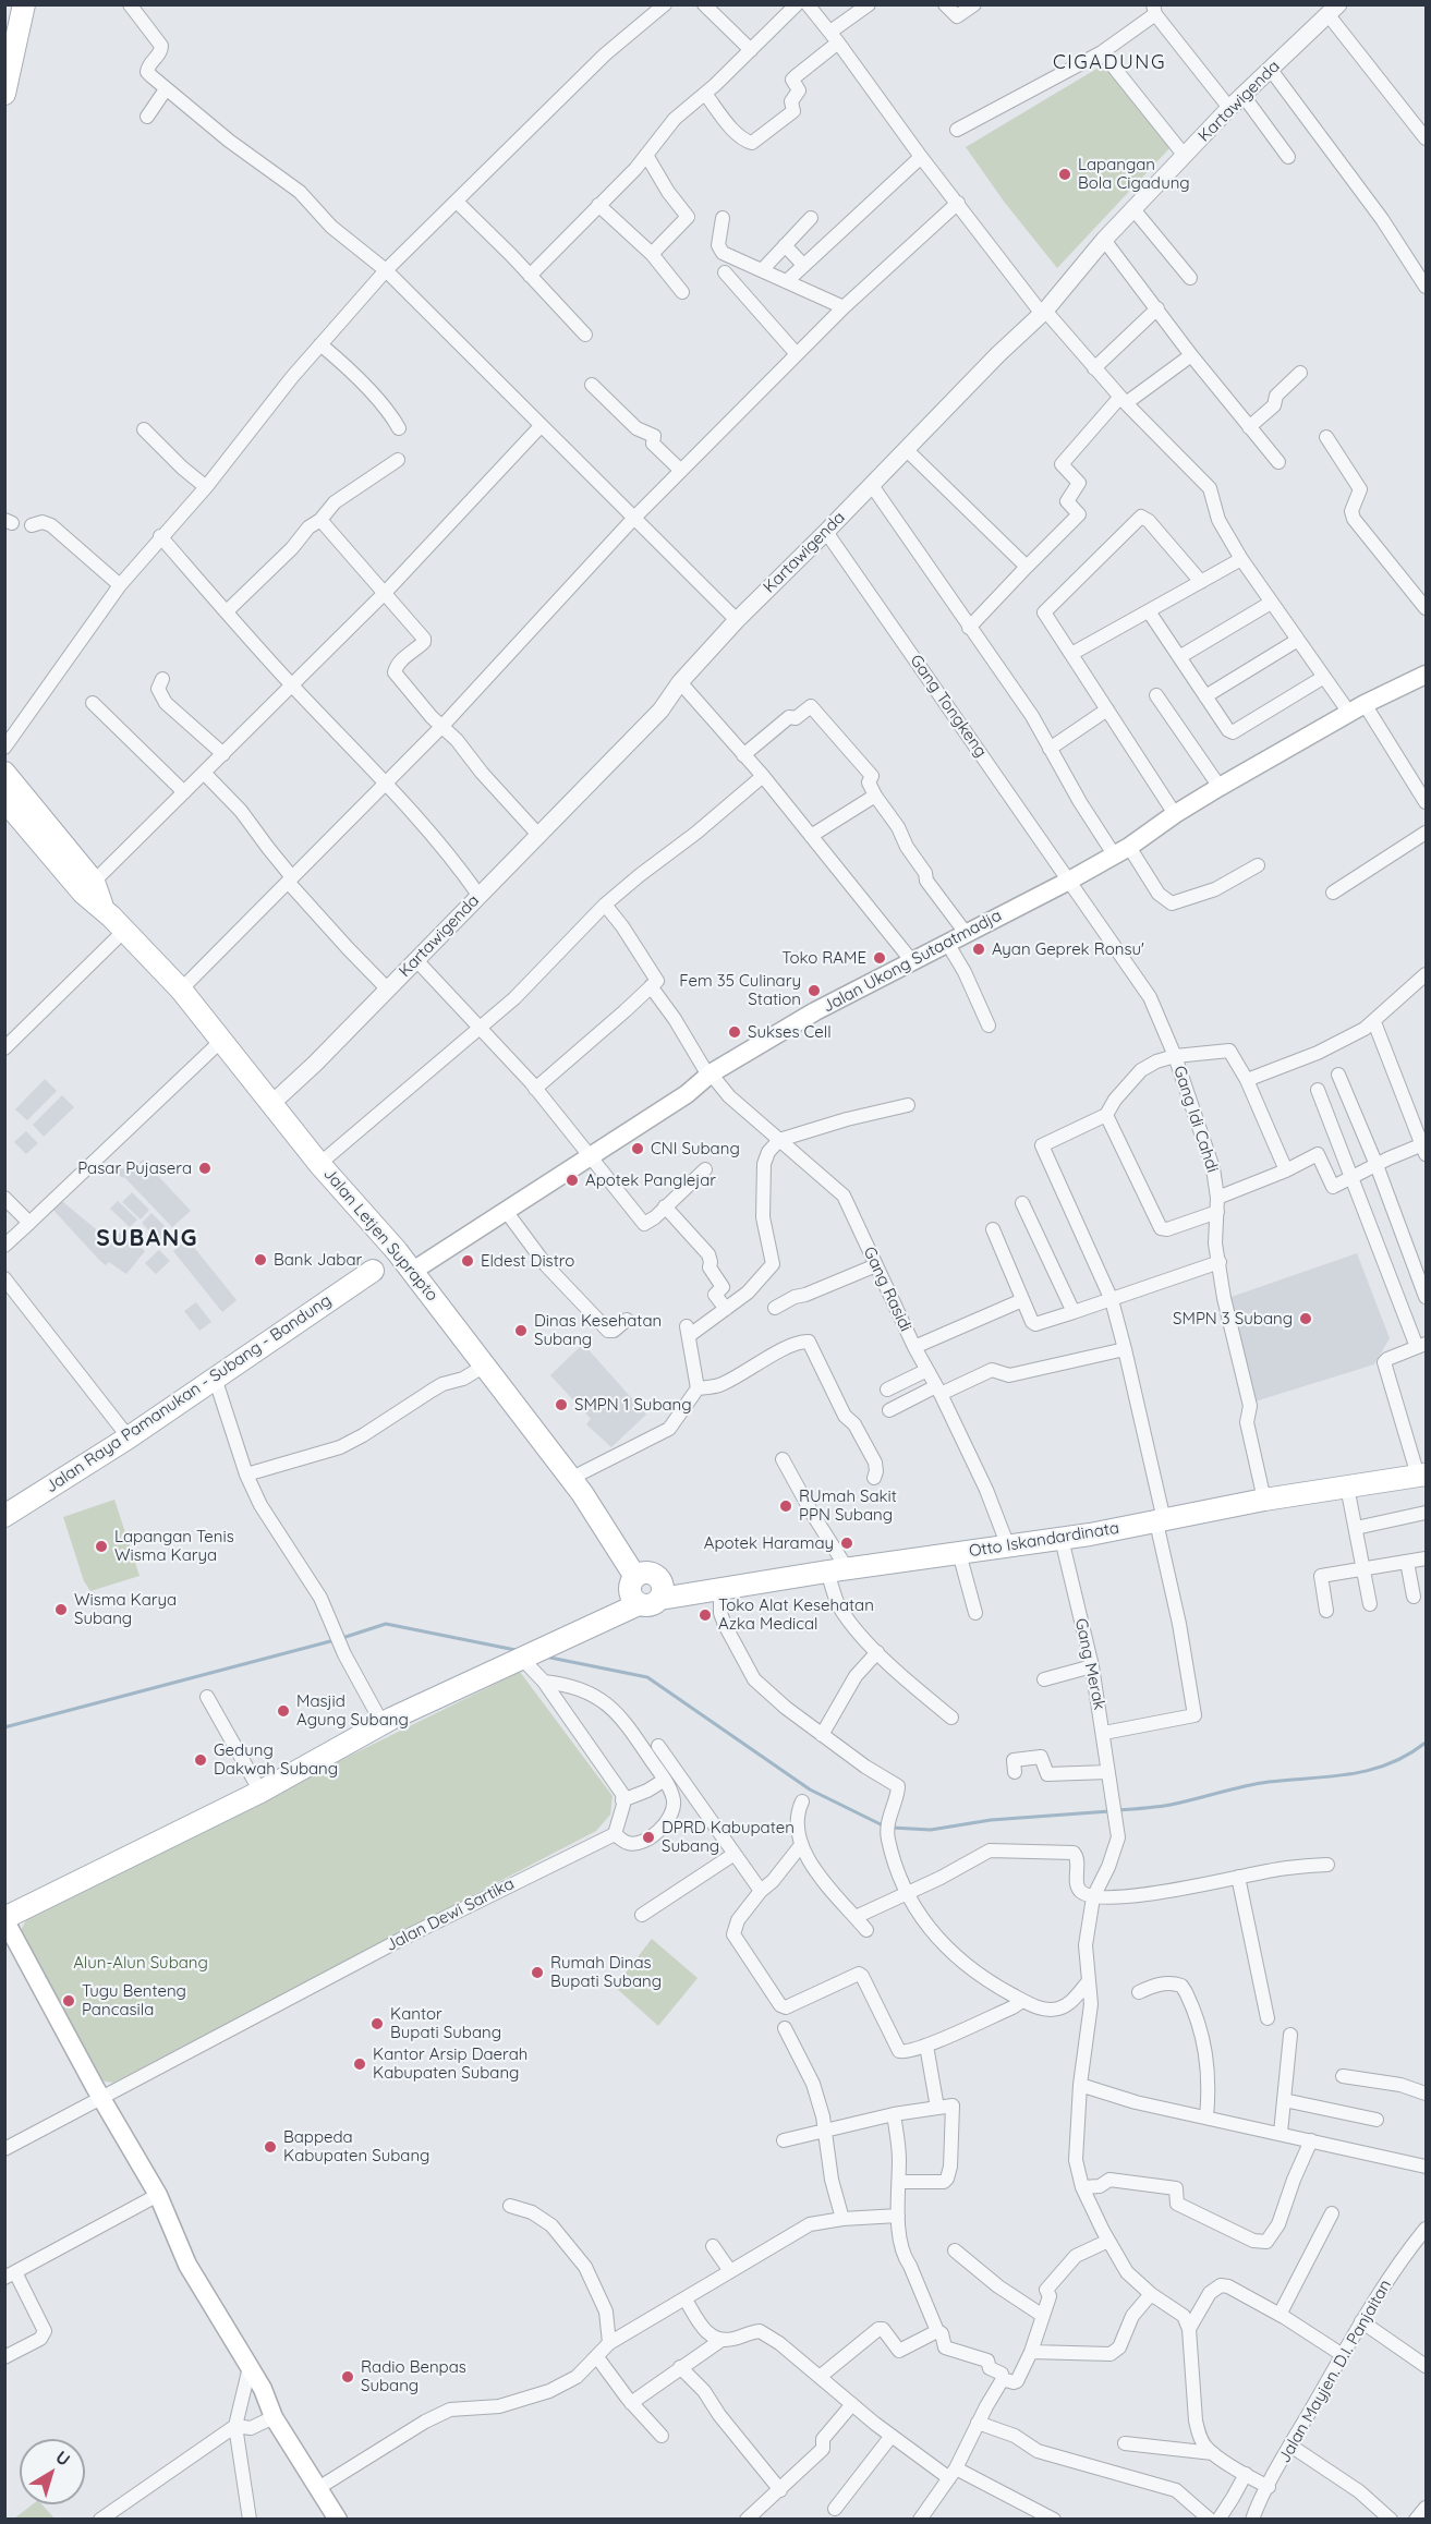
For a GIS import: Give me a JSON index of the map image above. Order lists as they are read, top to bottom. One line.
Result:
{"streets":{"main road":["Jalan Ukong Sutaatmadja","Jalan Letjen Suprapto","Jalan Raya Pamanukan - Subang - Bandung","Otto Iskandardinata"],"street":["Kartawigenda","Gang Tongkeng","Gang Idi Cahdi","Gang Rasidi","Gang Merak","Jalan Dewi Sartika","Jalan Mayjen. D.I. Panjaitan"]},"crossings":[["Kartawigenda","Gang Tongkeng"],["Kartawigenda","Jalan Letjen Suprapto"],["Gang Tongkeng","Jalan Ukong Sutaatmadja"],["Gang Tongkeng","Gang Idi Cahdi"],["Jalan Ukong Sutaatmadja","Gang Idi Cahdi"],["Jalan Ukong Sutaatmadja","Jalan Letjen Suprapto"],["Jalan Ukong Sutaatmadja","Gang Rasidi"],["Gang Idi Cahdi","Otto Iskandardinata"],["Jalan Letjen Suprapto","Otto Iskandardinata"],["Gang Rasidi","Otto Iskandardinata"],["Otto Iskandardinata","Gang Merak"]],"districts":["CIGADUNG","SUBANG"],"parks":["Alun-Alun Subang"],"places":["Lapangan Bola Cigadung","Ayan Geprek Ronsu'","Toko RAME","Fem 35 Culinary Station","Sukses Cell","CNI Subang","Pasar Pujasera","Apotek Panglejar","Bank Jabar","Eldest Distro","SMPN 3 Subang","Dinas Kesehatan Subang","SMPN 1 Subang","RUmah Sakit PPN Subang","Apotek Haramay","Lapangan Tenis Wisma Karya","Wisma Karya Subang","Toko Alat Kesehatan Azka Medical","Masjid Agung Subang","Gedung Dakwah Subang","DPRD Kabupaten Subang","Rumah Dinas Bupati Subang","Tugu Benteng Pancasila","Kantor Bupati Subang","Kantor Arsip Daerah Kabupaten Subang","Bappeda Kabupaten Subang","Radio Benpas Subang"],"north":"top right"}
